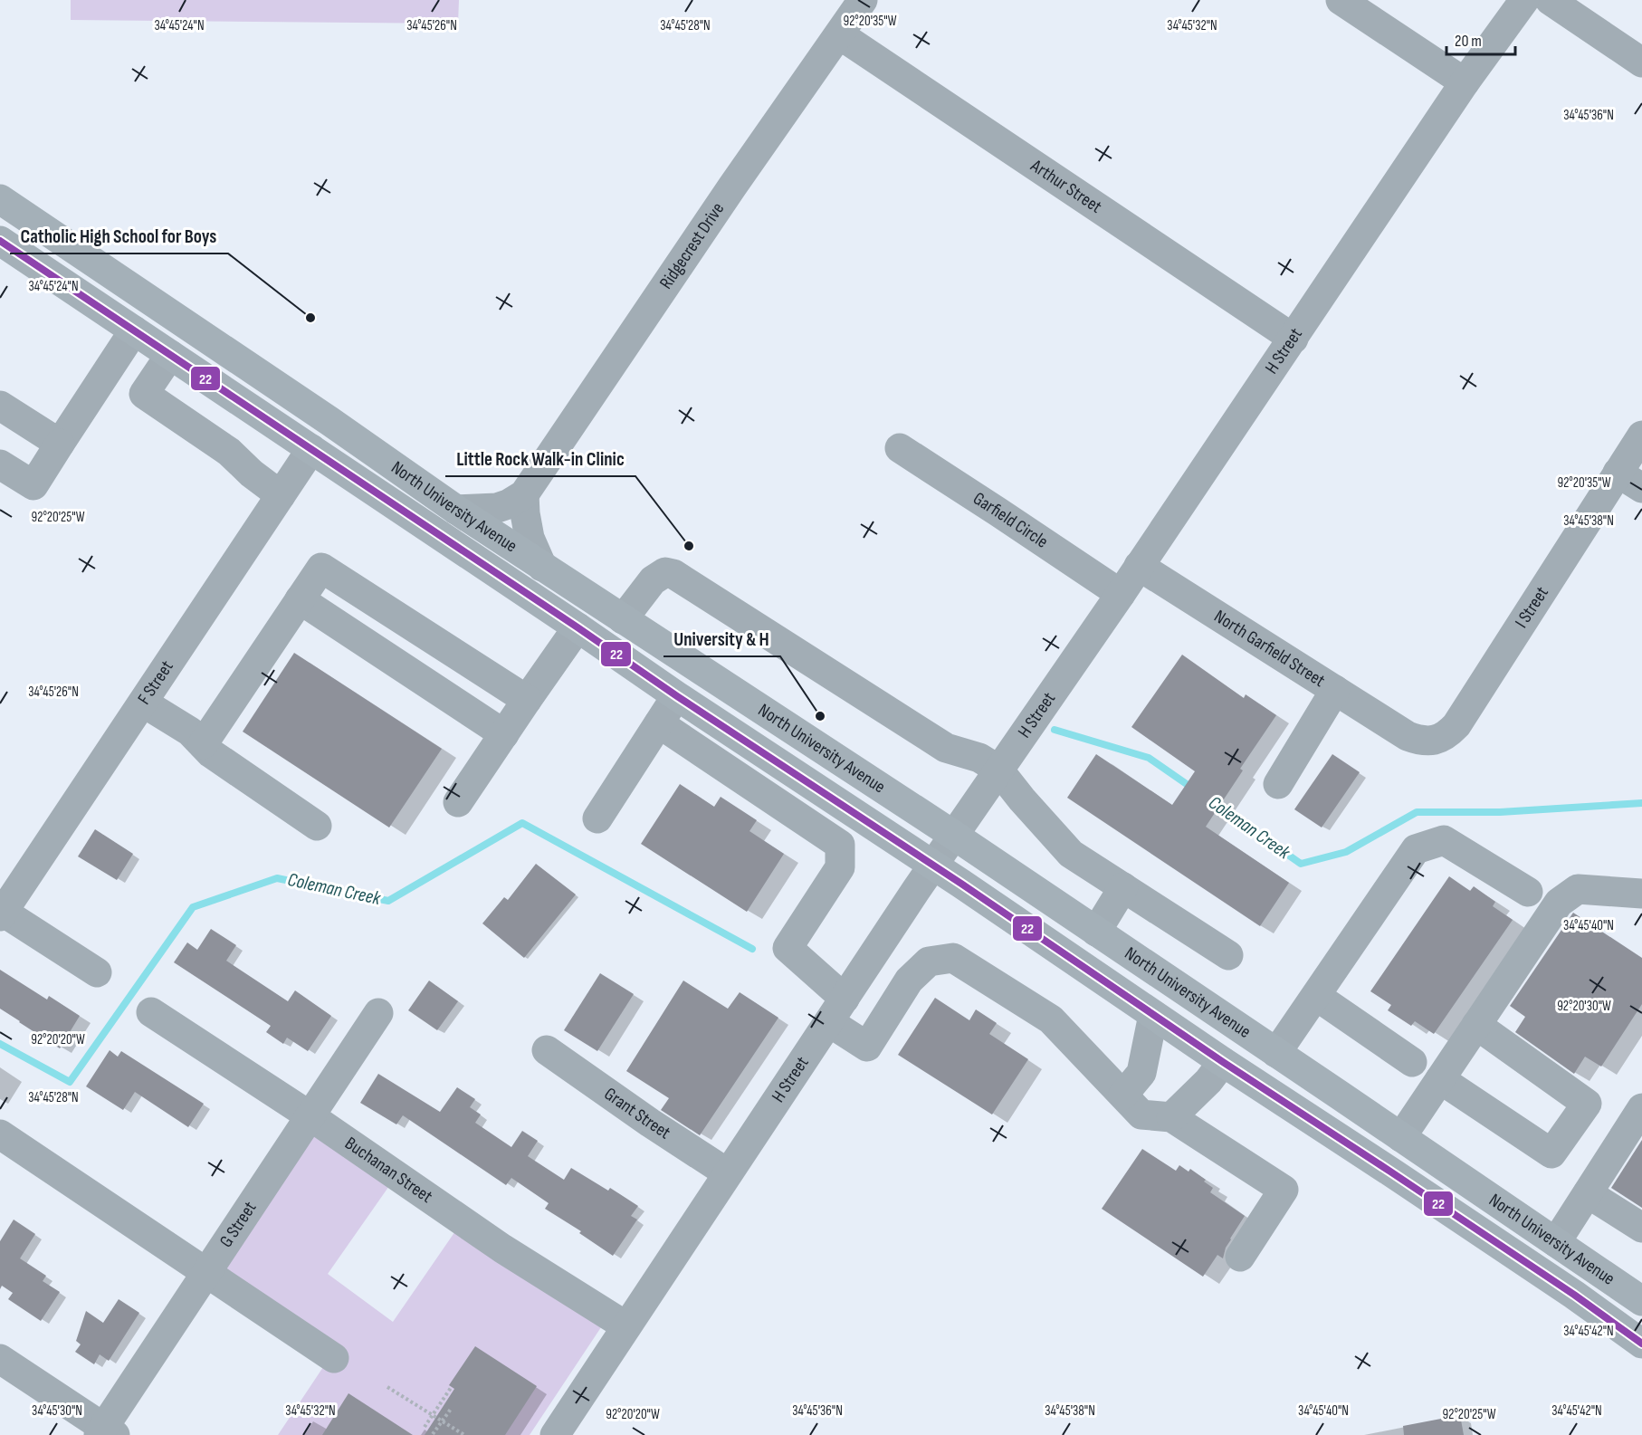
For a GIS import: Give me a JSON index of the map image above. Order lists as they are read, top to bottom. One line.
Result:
{"streets":{"main road":["North University Avenue"],"street":["Arthur Street","Ridgecrest Drive","H Street","Garfield Circle","I Street","North Garfield Street","F Street","Grant Street","Buchanan Street","G Street"]},"crossings":[["Arthur Street","Ridgecrest Drive"],["Arthur Street","H Street"],["Ridgecrest Drive","North University Avenue"],["H Street","North University Avenue"],["H Street","Garfield Circle"],["H Street","North Garfield Street"],["H Street","Grant Street"],["H Street","Buchanan Street"],["North University Avenue","F Street"],["I Street","North Garfield Street"],["Buchanan Street","G Street"]],"water":["Coleman Creek"],"places":["Catholic High School for Boys","Little Rock Walk-in Clinic","University & H"],"lines":["transit line 22"],"scale_bar":"20 m","coordinates":["92°20'35\"W","34°45'24\"N","34°45'26\"N","34°45'28\"N","34°45'32\"N","34°45'36\"N","92°20'25\"W","34°45'38\"N","34°45'40\"N","92°20'30\"W","92°20'20\"W","34°45'42\"N","34°45'30\"N"]}
